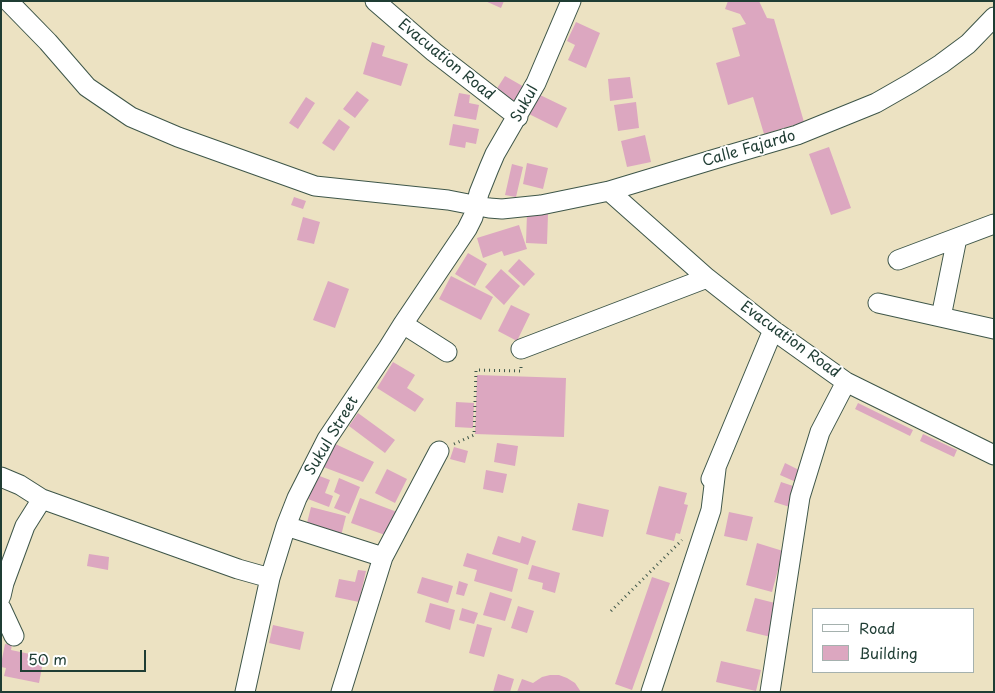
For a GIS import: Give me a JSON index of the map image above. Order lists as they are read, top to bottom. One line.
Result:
{"streets":{"street":["Evacuation Road","Sukul","Calle Fajardo","Sukul Street"]},"crossings":[["Evacuation Road","Sukul"],["Evacuation Road","Calle Fajardo"],["Sukul","Calle Fajardo"],["Sukul","Sukul Street"],["Calle Fajardo","Sukul Street"]],"legend":["Road","Building"],"scale_bar":"50 m"}
